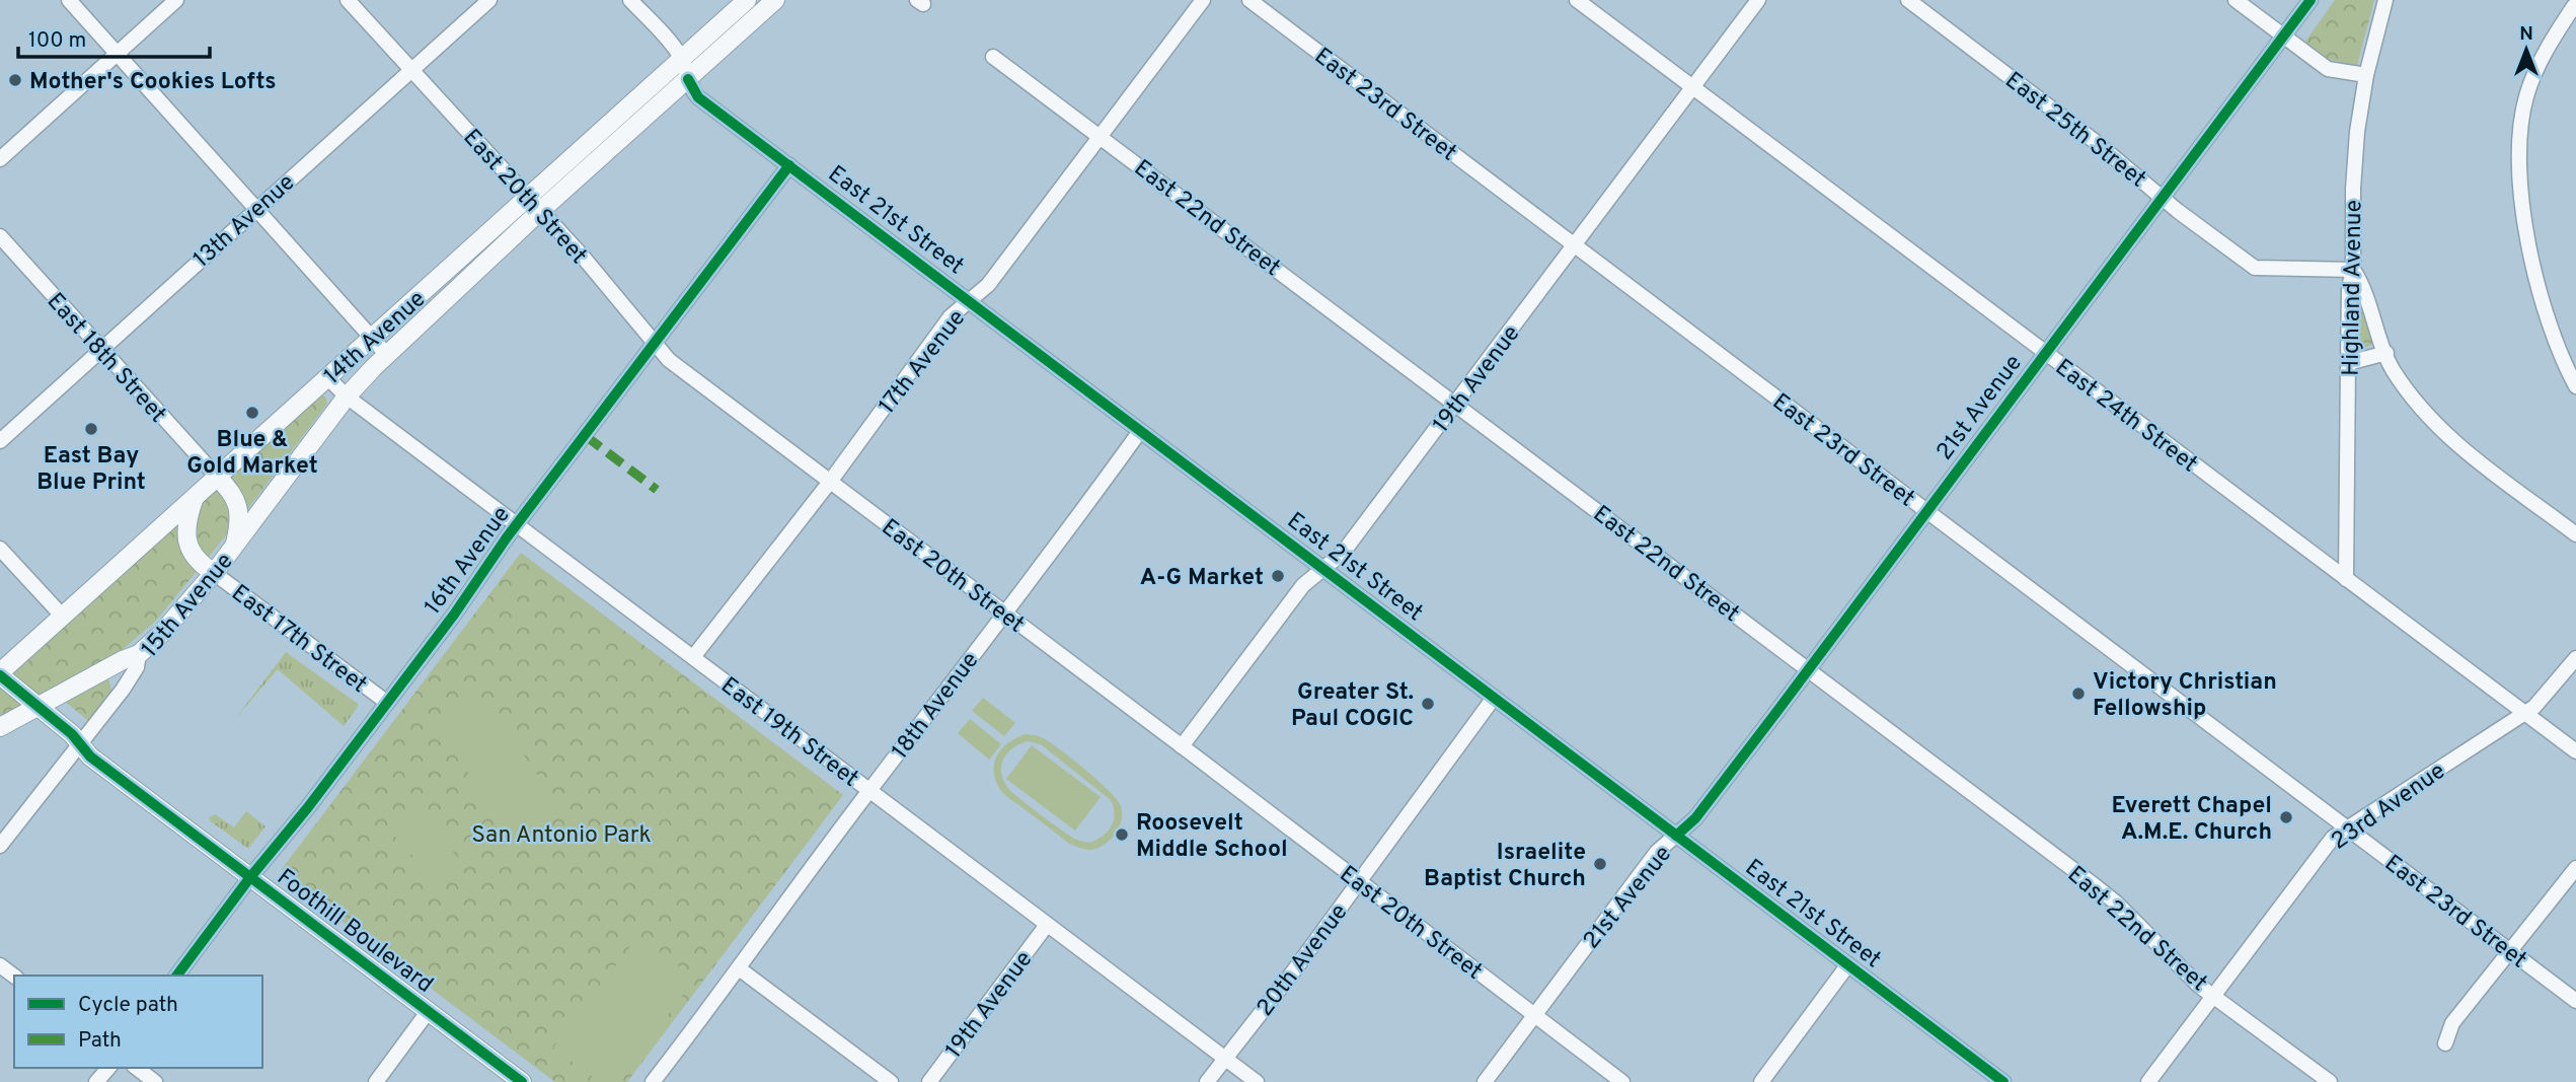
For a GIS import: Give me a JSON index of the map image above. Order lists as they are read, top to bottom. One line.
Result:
{"streets":{"main road":["14th Avenue","15th Avenue","Foothill Boulevard"],"street":["East 23rd Street","East 25th Street","East 20th Street","East 22nd Street","East 21st Street","13th Avenue","Highland Avenue","East 18th Street","17th Avenue","19th Avenue","21st Avenue","East 24th Street","16th Avenue","East 17th Street","18th Avenue","East 19th Street","23rd Avenue","20th Avenue"]},"crossings":[["East 23rd Street","19th Avenue"],["East 23rd Street","21st Avenue"],["East 23rd Street","23rd Avenue"],["East 25th Street","Highland Avenue"],["East 25th Street","21st Avenue"],["East 20th Street","13th Avenue"],["East 20th Street","14th Avenue"],["East 20th Street","17th Avenue"],["East 20th Street","19th Avenue"],["East 20th Street","21st Avenue"],["East 20th Street","16th Avenue"],["East 20th Street","18th Avenue"],["East 20th Street","20th Avenue"],["East 22nd Street","17th Avenue"],["East 22nd Street","19th Avenue"],["East 22nd Street","21st Avenue"],["East 22nd Street","23rd Avenue"],["East 21st Street","14th Avenue"],["East 21st Street","17th Avenue"],["East 21st Street","19th Avenue"],["East 21st Street","21st Avenue"],["East 21st Street","16th Avenue"],["East 21st Street","18th Avenue"],["East 21st Street","20th Avenue"],["13th Avenue","East 18th Street"],["Highland Avenue","East 24th Street"],["14th Avenue","East 18th Street"],["14th Avenue","15th Avenue"],["14th Avenue","East 19th Street"],["14th Avenue","Foothill Boulevard"],["17th Avenue","East 19th Street"],["19th Avenue","East 24th Street"],["19th Avenue","East 19th Street"],["21st Avenue","East 24th Street"],["East 24th Street","23rd Avenue"],["16th Avenue","East 17th Street"],["16th Avenue","East 19th Street"],["16th Avenue","Foothill Boulevard"],["15th Avenue","East 17th Street"],["15th Avenue","East 19th Street"],["15th Avenue","Foothill Boulevard"],["18th Avenue","East 19th Street"],["East 19th Street","20th Avenue"]],"parks":["San Antonio Park"],"places":["Mother's Cookies Lofts","Blue & Gold Market","East Bay Blue Print","A-G Market","Victory Christian Fellowship","Greater St. Paul COGIC","Everett Chapel A.M.E. Church","Roosevelt Middle School","Israelite Baptist Church"],"legend":["Cycle path","Path"],"scale_bar":"100 m","north":"top"}
